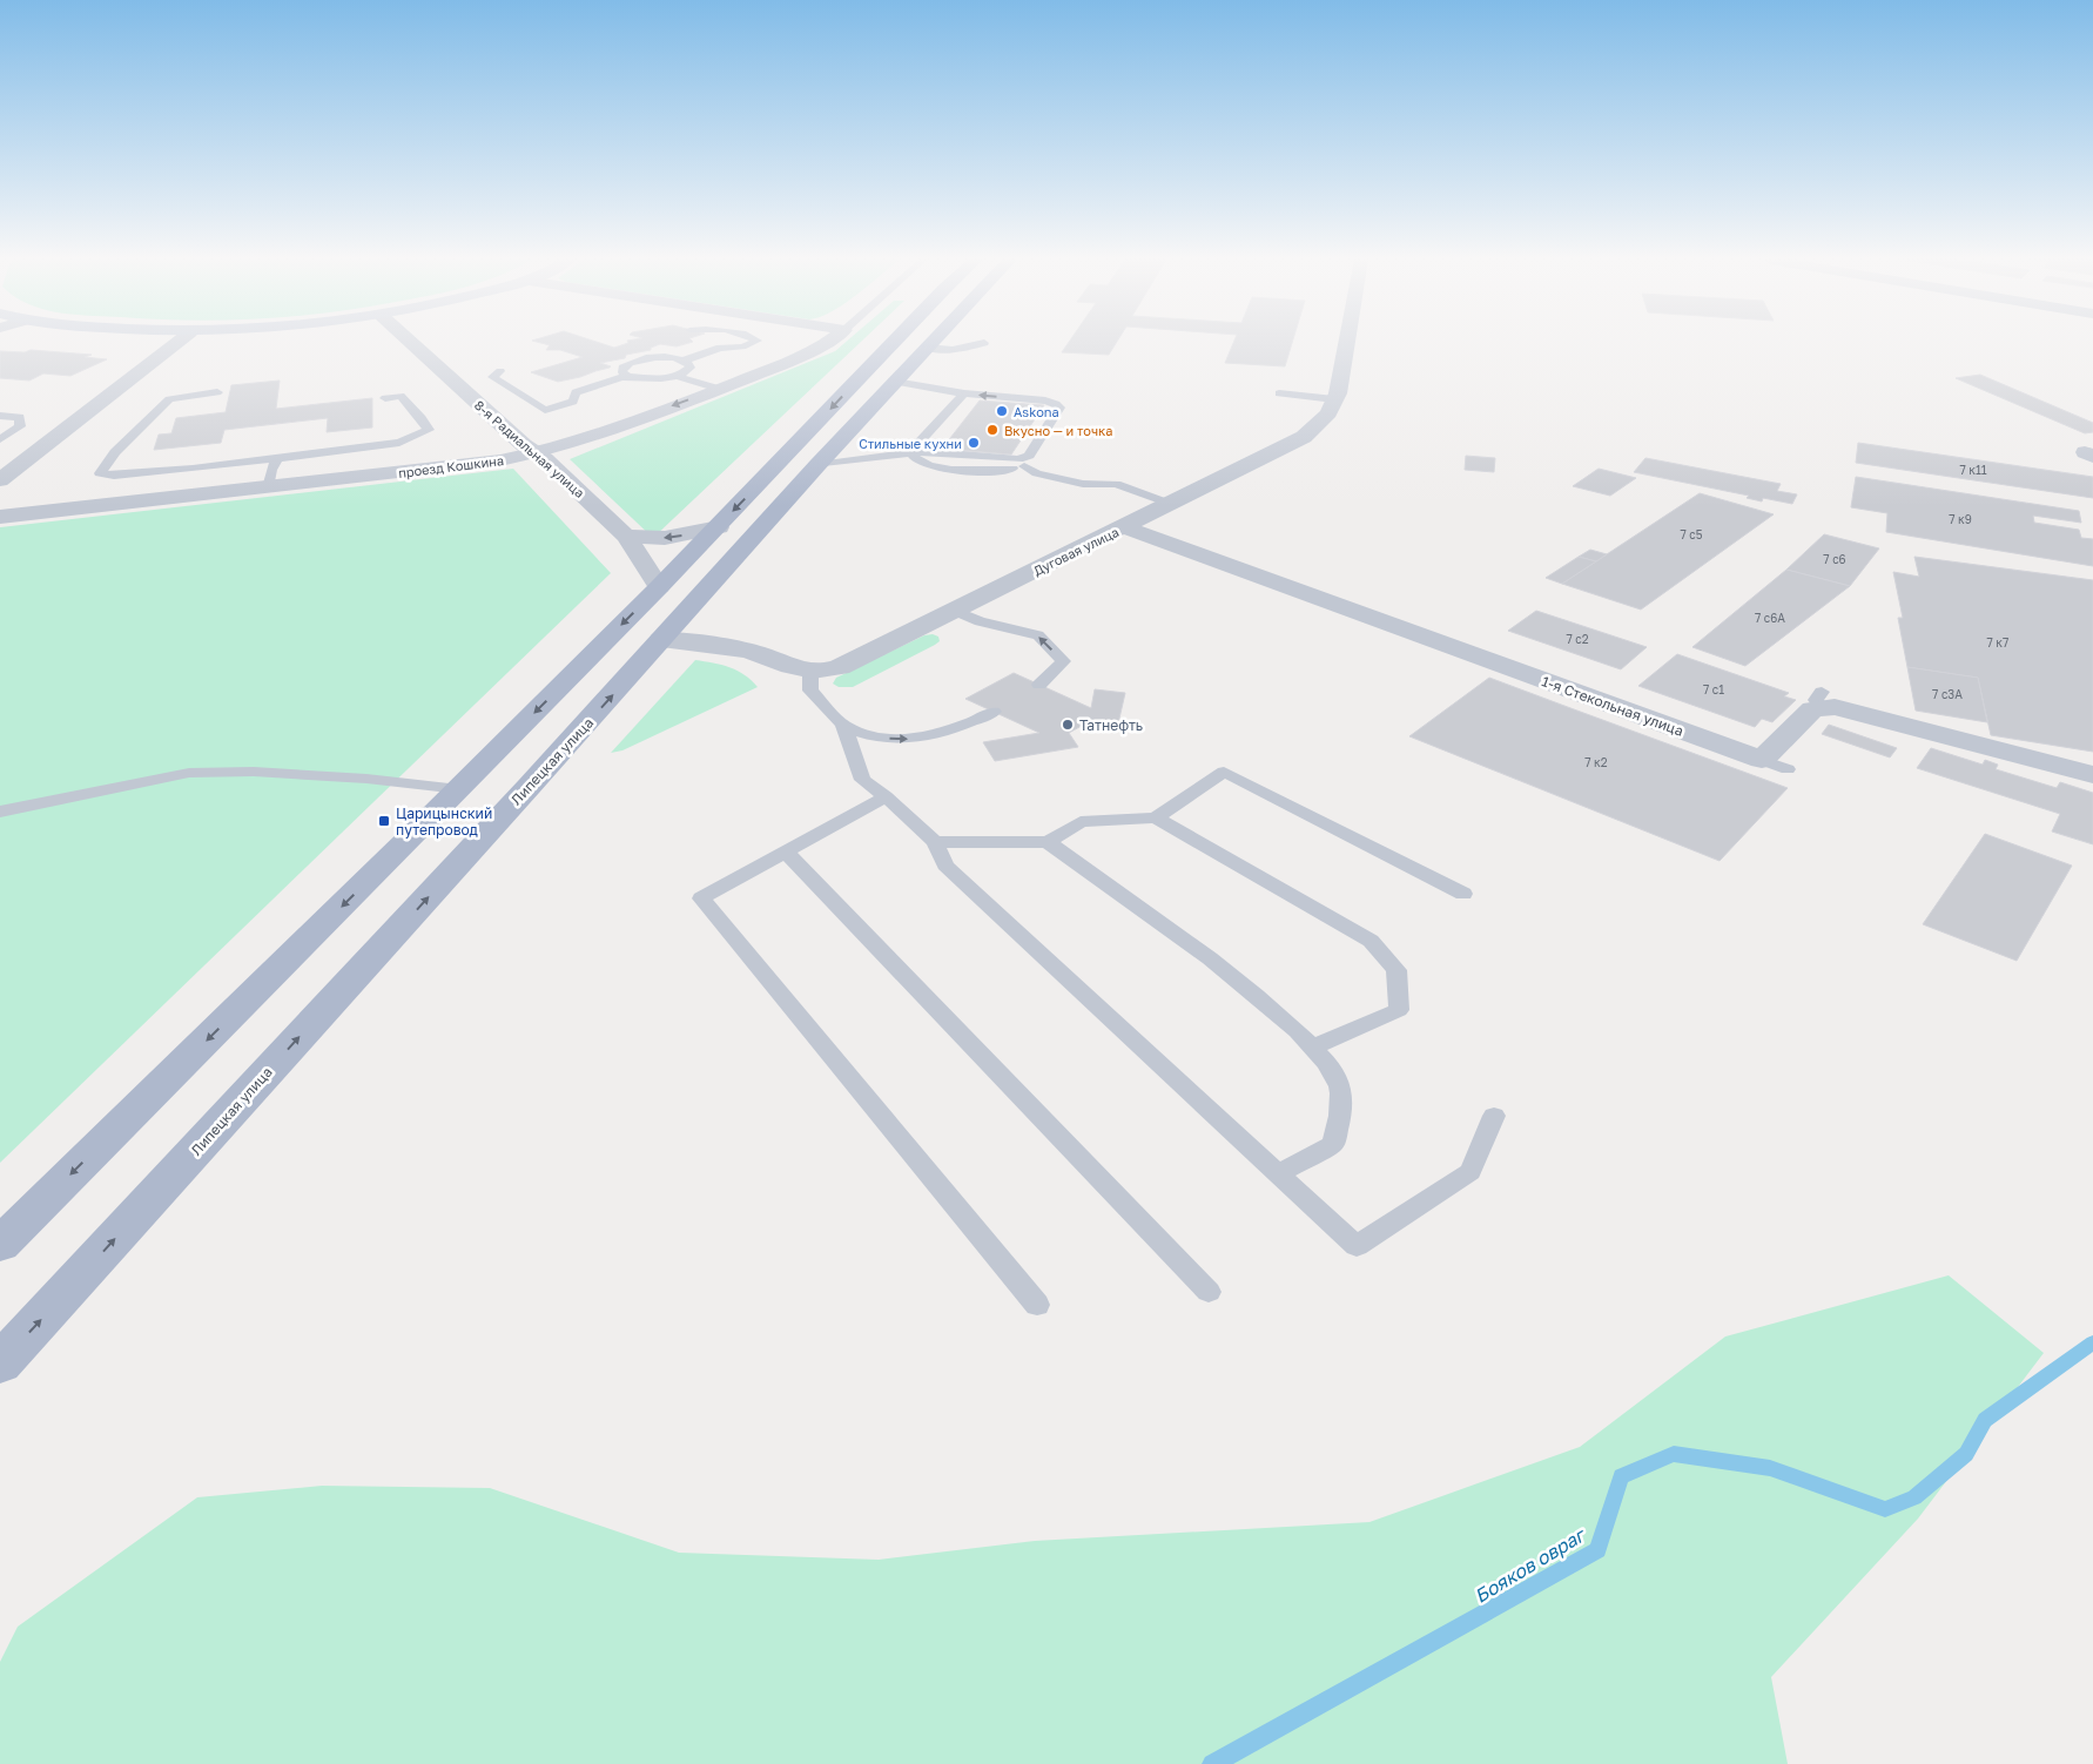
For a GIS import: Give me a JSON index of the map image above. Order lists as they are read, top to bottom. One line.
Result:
{"streets":{"main road":["Липецкая улица"],"street":["8-я Радиальная улица","проезд Кошкина","Дуговая улица","1-я Стекольная улица"]},"crossings":[["8-я Радиальная улица","проезд Кошкина"],["Дуговая улица","1-я Стекольная улица"]],"water":["Бояков овраг"],"places":{"other":["Askona","Вкусно — и точка","Стильные кухни","Татнефть"],"transit":["Царицынский путепровод"]},"house_numbers":["7 к11","7 к9","7 с5","7 с6","7 с6А","7 с2","7 к7","7 с1","7 с3А","7 к2"]}
